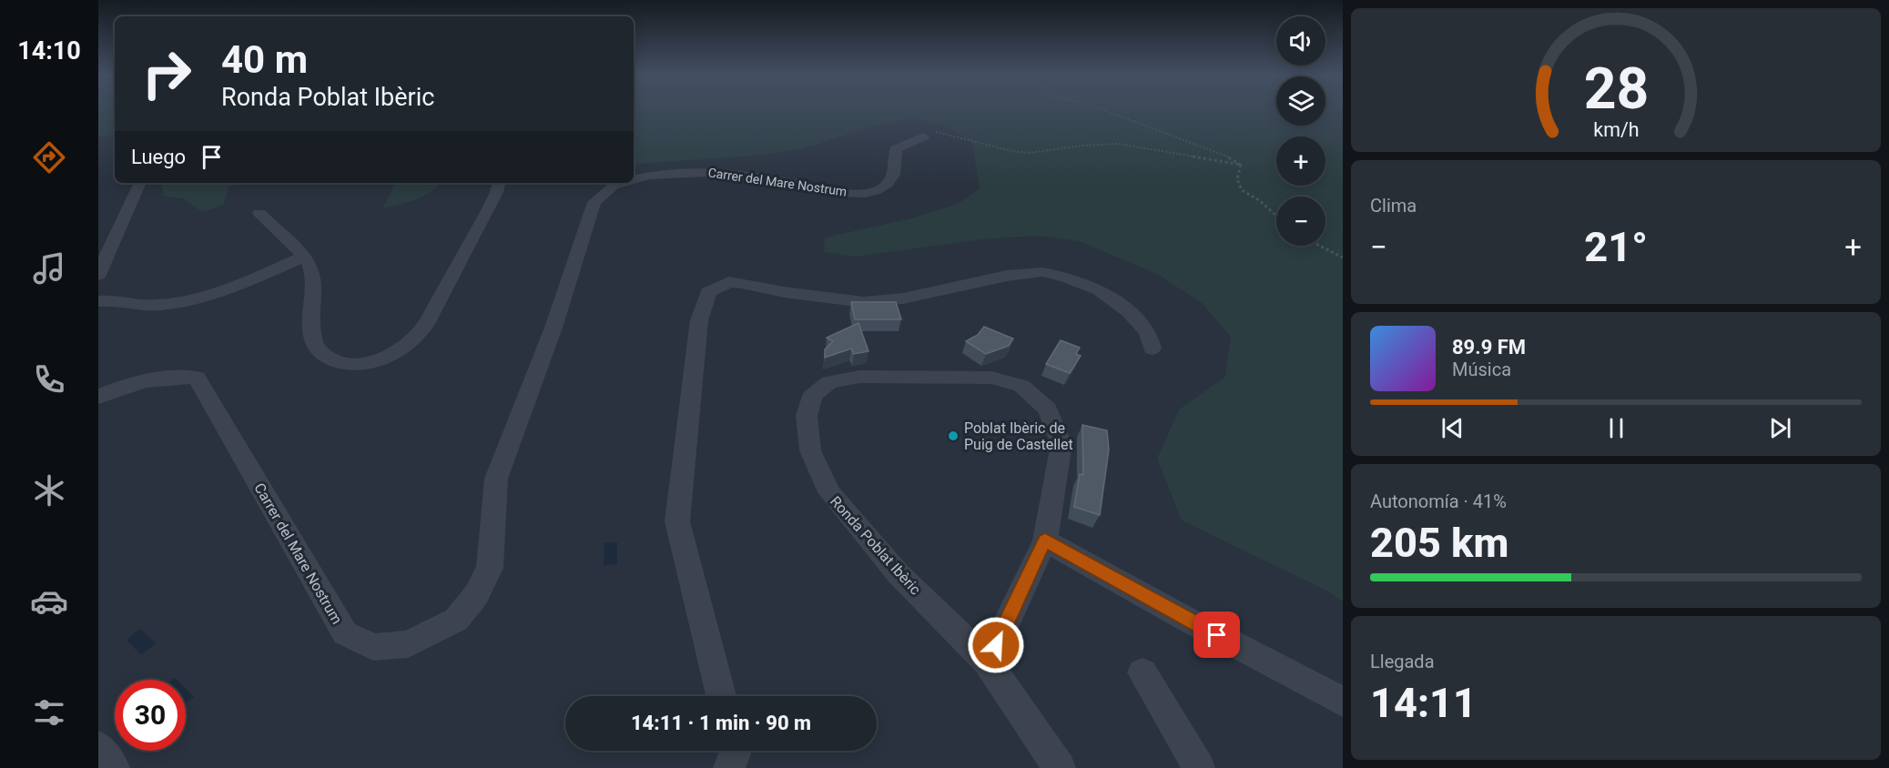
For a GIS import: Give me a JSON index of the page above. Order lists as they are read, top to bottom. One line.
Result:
{"streets":{"street":["Carrer del Mare Nostrum","Ronda Poblat Ibèric"]},"places":["Poblat Ibèric de Puig de Castellet"],"page":{"tabs":"14:10","map_buttons":["+","−"],"turn":["40 m","Ronda Poblat Ibèric"],"then":"Luego","tile":["Clima",["Autonomía · 41%","205 km"],["Llegada","14:11"]],"heat":["−","21°","+"],"song":["89.9 FM","Música"],"limit":"30","trip":"14:11 · 1 min · 90 m","gauge":["28","km/h"]}}
